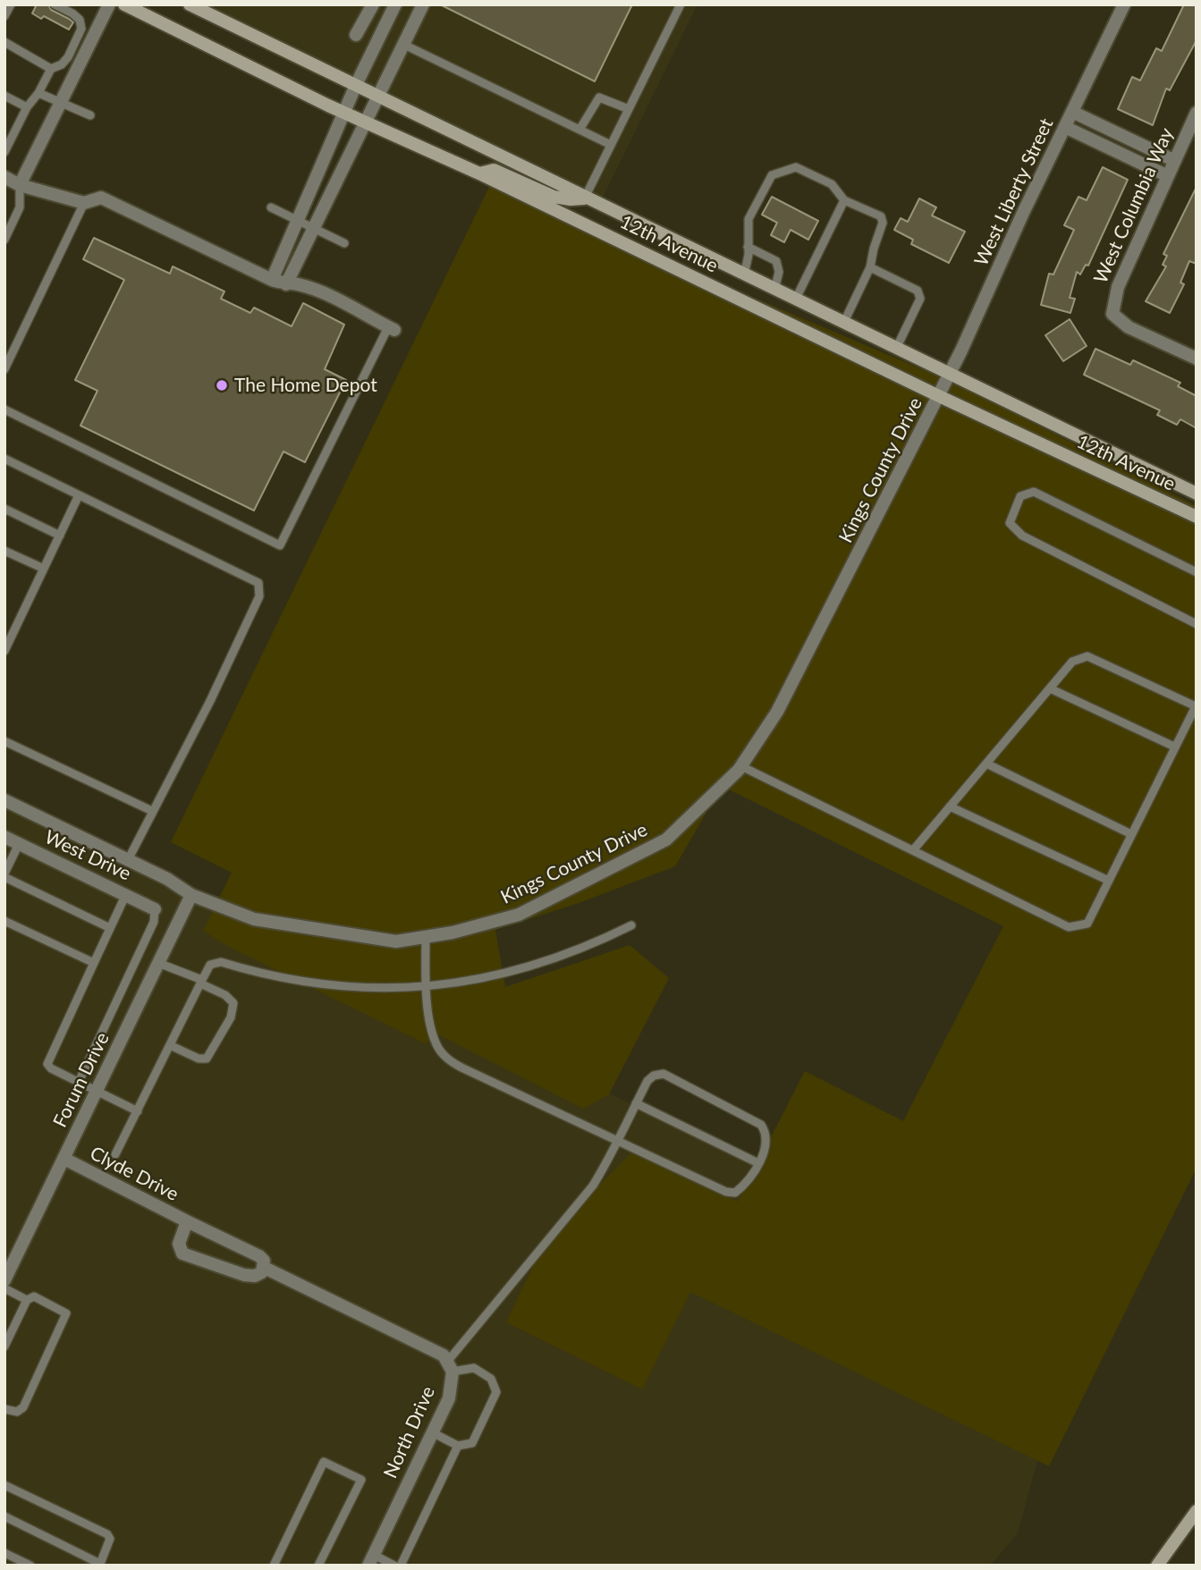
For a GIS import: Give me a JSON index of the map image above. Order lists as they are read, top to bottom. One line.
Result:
{"streets":{"main road":["12th Avenue"],"street":["West Liberty Street","West Columbia Way","Kings County Drive","West Drive","Forum Drive","Clyde Drive","North Drive"]},"crossings":[["West Liberty Street","12th Avenue"],["West Liberty Street","Kings County Drive"],["12th Avenue","Kings County Drive"],["Kings County Drive","Forum Drive"],["Forum Drive","Clyde Drive"]],"places":["The Home Depot"]}
